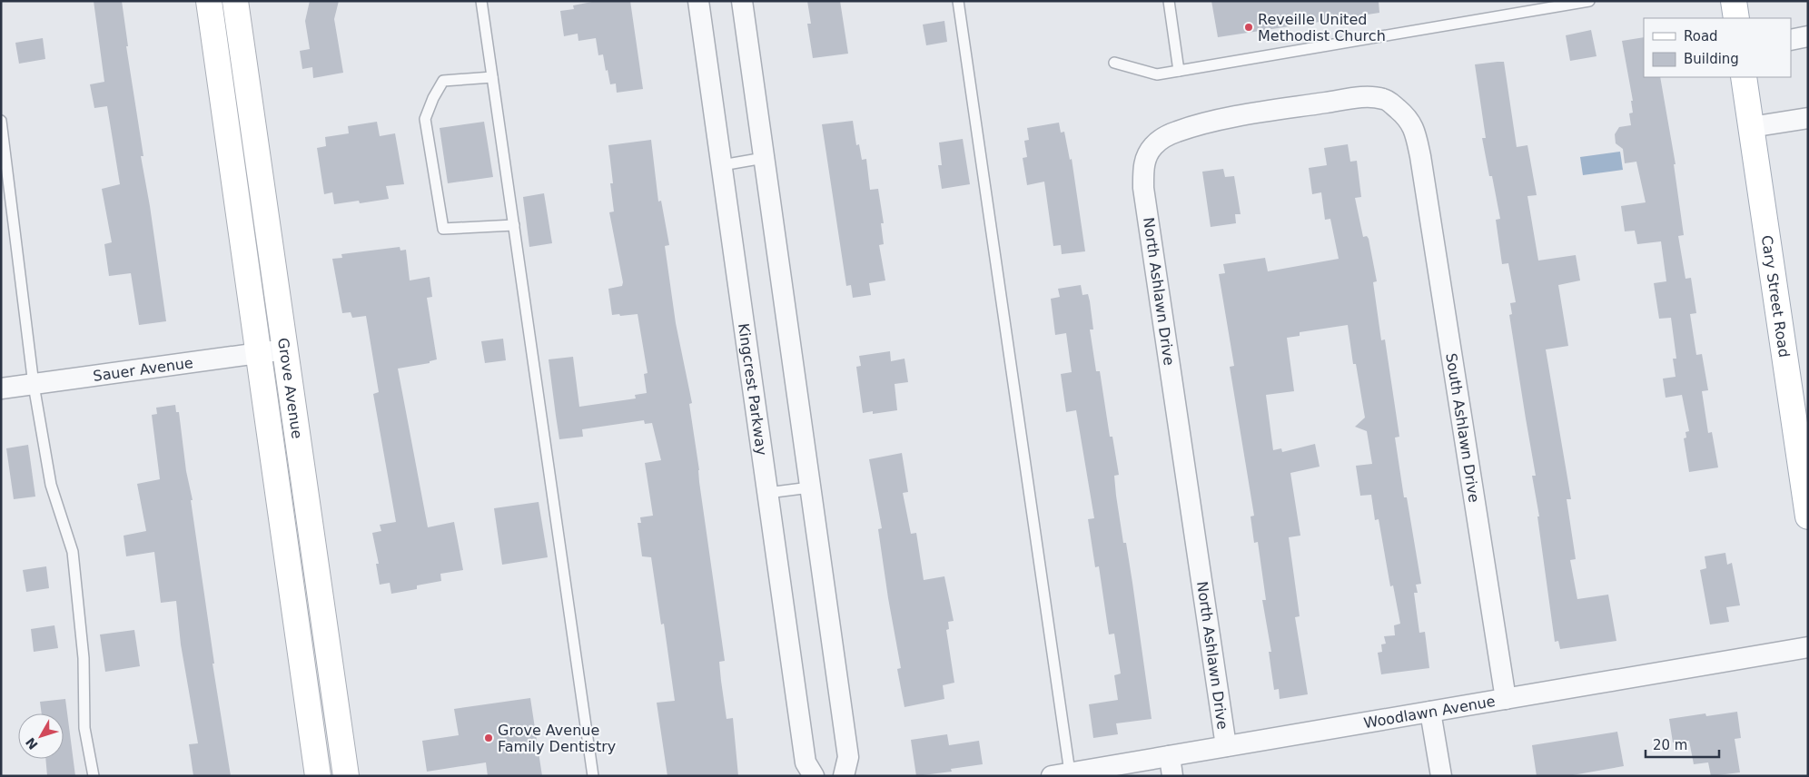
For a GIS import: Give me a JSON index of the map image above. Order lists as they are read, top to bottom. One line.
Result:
{"streets":{"street":["North Ashlawn Drive","Cary Street Road","Sauer Avenue","Grove Avenue","Kingcrest Parkway","South Ashlawn Drive","Woodlawn Avenue"]},"crossings":[["North Ashlawn Drive","South Ashlawn Drive"],["North Ashlawn Drive","Woodlawn Avenue"],["Sauer Avenue","Grove Avenue"],["South Ashlawn Drive","Woodlawn Avenue"]],"places":["Reveille United Methodist Church","Grove Avenue Family Dentistry"],"legend":["Road","Building"],"scale_bar":"20 m","north":"bottom left"}
